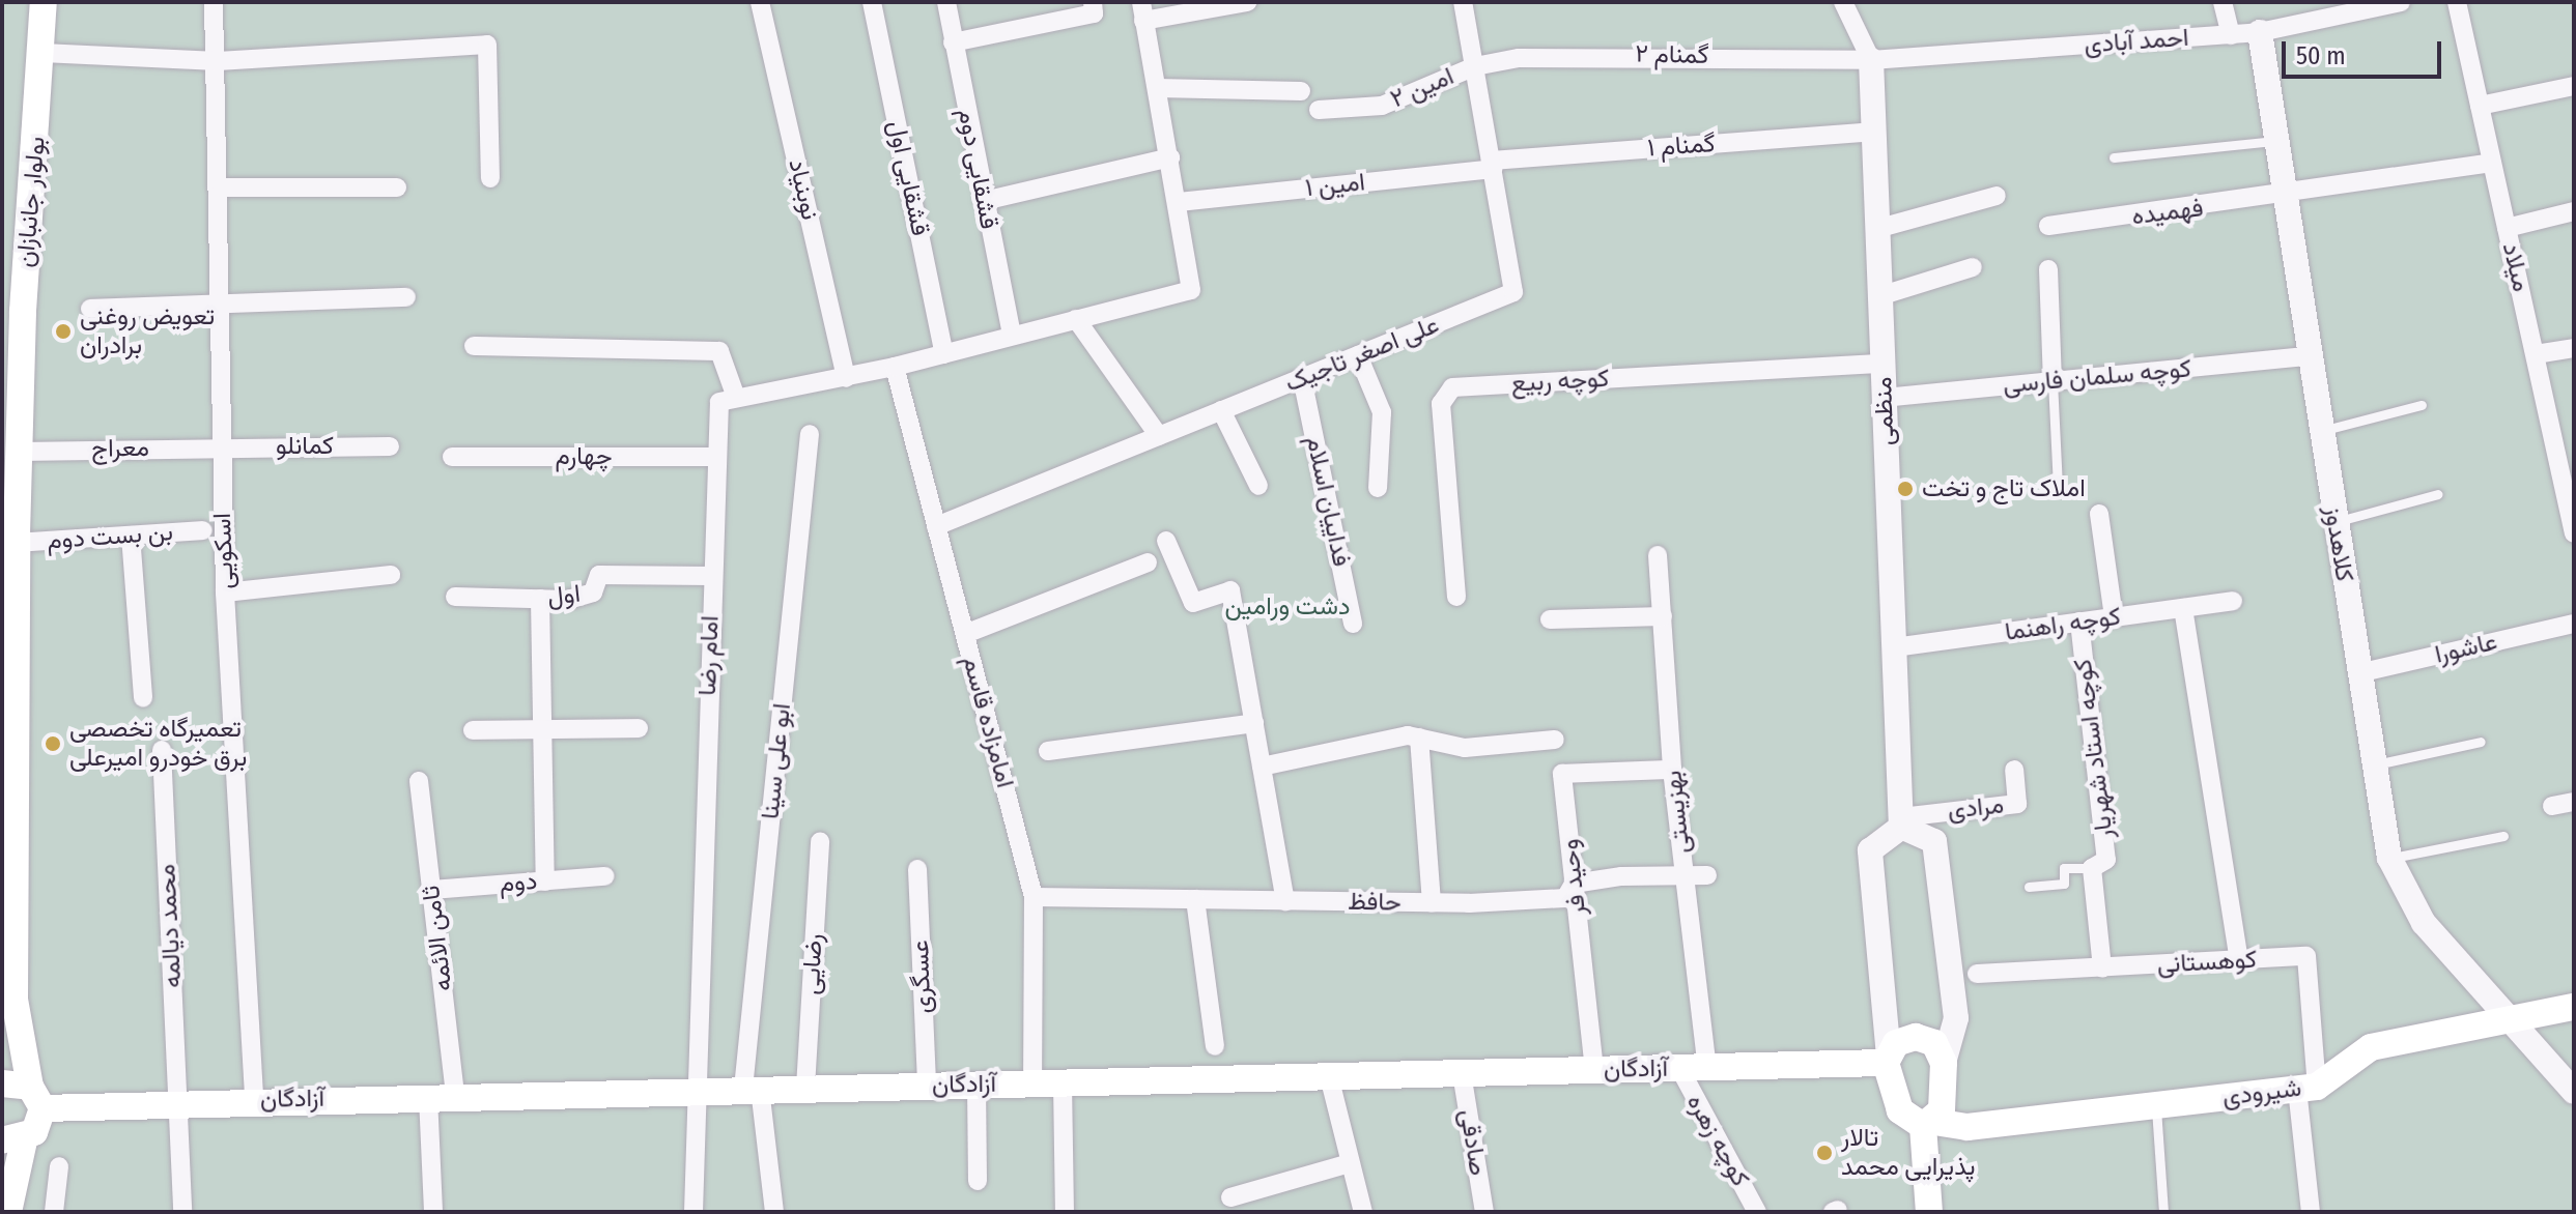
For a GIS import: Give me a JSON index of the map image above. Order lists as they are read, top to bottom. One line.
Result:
{"streets":{"main road":["بولوار جانبازان","آزادگان","شیرودی"],"street":["احمد آبادی","گمنام ۲","امین ۲","گمنام ۱","قشقایی دوم","قشقایی اول","امین ۱","نوبنیاد","فهمیده","میلاد","علی اصغر تاجیک","کوچه سلمان فارسی","کوچه ربیع","منظمی","کمانلو","معراج","چهارم","فداییان اسلام","بن بست دوم","کلاهدوز","اسکویی","اول","کوچه راهنما","عاشورا","امام رضا","امامزاده قاسم","کوچه استاد شهریار","ابو علی سینا","مرادی","بهزیستی","وحید فر","دوم","حافظ","محمد دیالمه","ثامن الائمه","کوهستانی","رضایی","عسگری","کوچه زهره","صادقی"]},"crossings":[["احمد آبادی","گمنام ۲"],["احمد آبادی","منظمی"],["احمد آبادی","کلاهدوز"],["گمنام ۲","امین ۲"],["گمنام ۲","علی اصغر تاجیک"],["گمنام ۲","منظمی"],["امین ۲","علی اصغر تاجیک"],["گمنام ۱","امین ۱"],["گمنام ۱","علی اصغر تاجیک"],["گمنام ۱","منظمی"],["امین ۱","علی اصغر تاجیک"],["بولوار جانبازان","معراج"],["بولوار جانبازان","بن بست دوم"],["بولوار جانبازان","آزادگان"],["فهمیده","میلاد"],["فهمیده","کلاهدوز"],["علی اصغر تاجیک","فداییان اسلام"],["علی اصغر تاجیک","امامزاده قاسم"],["کوچه سلمان فارسی","منظمی"],["کوچه سلمان فارسی","کلاهدوز"],["کوچه ربیع","منظمی"],["منظمی","کوچه راهنما"],["منظمی","مرادی"],["کمانلو","معراج"],["کمانلو","اسکویی"],["معراج","اسکویی"],["چهارم","امام رضا"],["کلاهدوز","عاشورا"],["کلاهدوز","شیرودی"],["اسکویی","آزادگان"],["اول","امام رضا"],["کوچه راهنما","کوچه استاد شهریار"],["امام رضا","آزادگان"],["امامزاده قاسم","حافظ"],["امامزاده قاسم","آزادگان"],["کوچه استاد شهریار","کوهستانی"],["ابو علی سینا","آزادگان"],["بهزیستی","وحید فر"],["بهزیستی","حافظ"],["بهزیستی","آزادگان"],["وحید فر","حافظ"],["وحید فر","آزادگان"],["دوم","ثامن الائمه"],["محمد دیالمه","آزادگان"],["ثامن الائمه","آزادگان"],["کوهستانی","شیرودی"],["رضایی","آزادگان"],["عسگری","آزادگان"],["آزادگان","کوچه زهره"],["آزادگان","صادقی"]],"parks":["دشت ورامین"],"places":["تعویض روغنی برادران","املاک تاج و تخت","تعمیرگاه تخصصی برق خودرو امیرعلی","تالار پذیرایی محمد"],"scale_bar":"50 m"}
